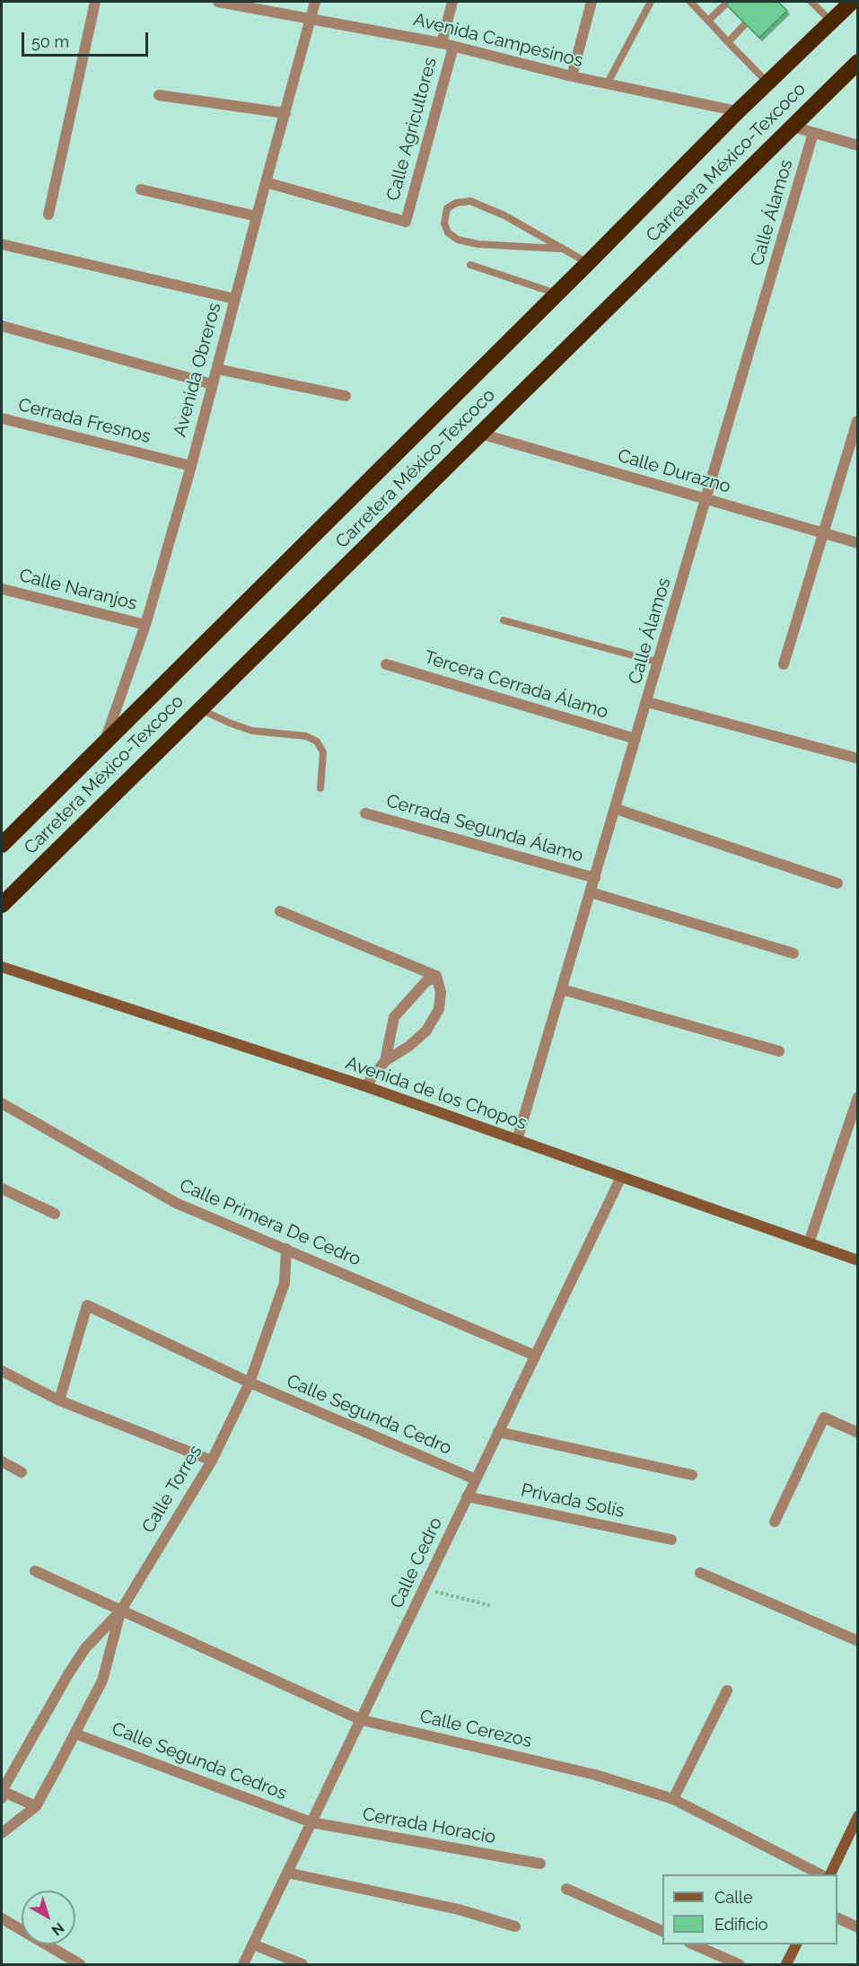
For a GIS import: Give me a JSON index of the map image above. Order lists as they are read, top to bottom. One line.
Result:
{"streets":{"highway":["Carretera México-Texcoco"],"street":["Avenida Campesinos","Calle Agricultores","Calle Álamos","Avenida Obreros","Cerrada Fresnos","Calle Durazno","Calle Naranjos","Tercera Cerrada Álamo","Cerrada Segunda Álamo","Avenida de los Chopos","Calle Primera De Cedro","Calle Segunda Cedro","Calle Torres","Privada Solís","Calle Cedro","Calle Cerezos","Calle Segunda Cedros","Cerrada Horacio"]},"crossings":[["Avenida Campesinos","Calle Agricultores"],["Avenida Campesinos","Carretera México-Texcoco"],["Avenida Campesinos","Avenida Obreros"],["Calle Agricultores","Avenida Obreros"],["Carretera México-Texcoco","Avenida Obreros"],["Carretera México-Texcoco","Calle Durazno"],["Calle Álamos","Calle Durazno"],["Calle Álamos","Tercera Cerrada Álamo"],["Calle Álamos","Cerrada Segunda Álamo"],["Calle Álamos","Avenida de los Chopos"],["Avenida Obreros","Cerrada Fresnos"],["Avenida Obreros","Calle Naranjos"],["Avenida de los Chopos","Calle Cedro"],["Calle Primera De Cedro","Calle Torres"],["Calle Primera De Cedro","Calle Cedro"],["Calle Segunda Cedro","Calle Torres"],["Calle Segunda Cedro","Calle Cedro"],["Calle Torres","Calle Cerezos"],["Calle Torres","Calle Segunda Cedros"],["Privada Solís","Calle Cedro"],["Calle Cedro","Calle Cerezos"],["Calle Cedro","Calle Segunda Cedros"],["Calle Cedro","Cerrada Horacio"],["Calle Segunda Cedros","Cerrada Horacio"]],"legend":["Calle","Edificio"],"scale_bar":"50 m","north":"bottom right"}
